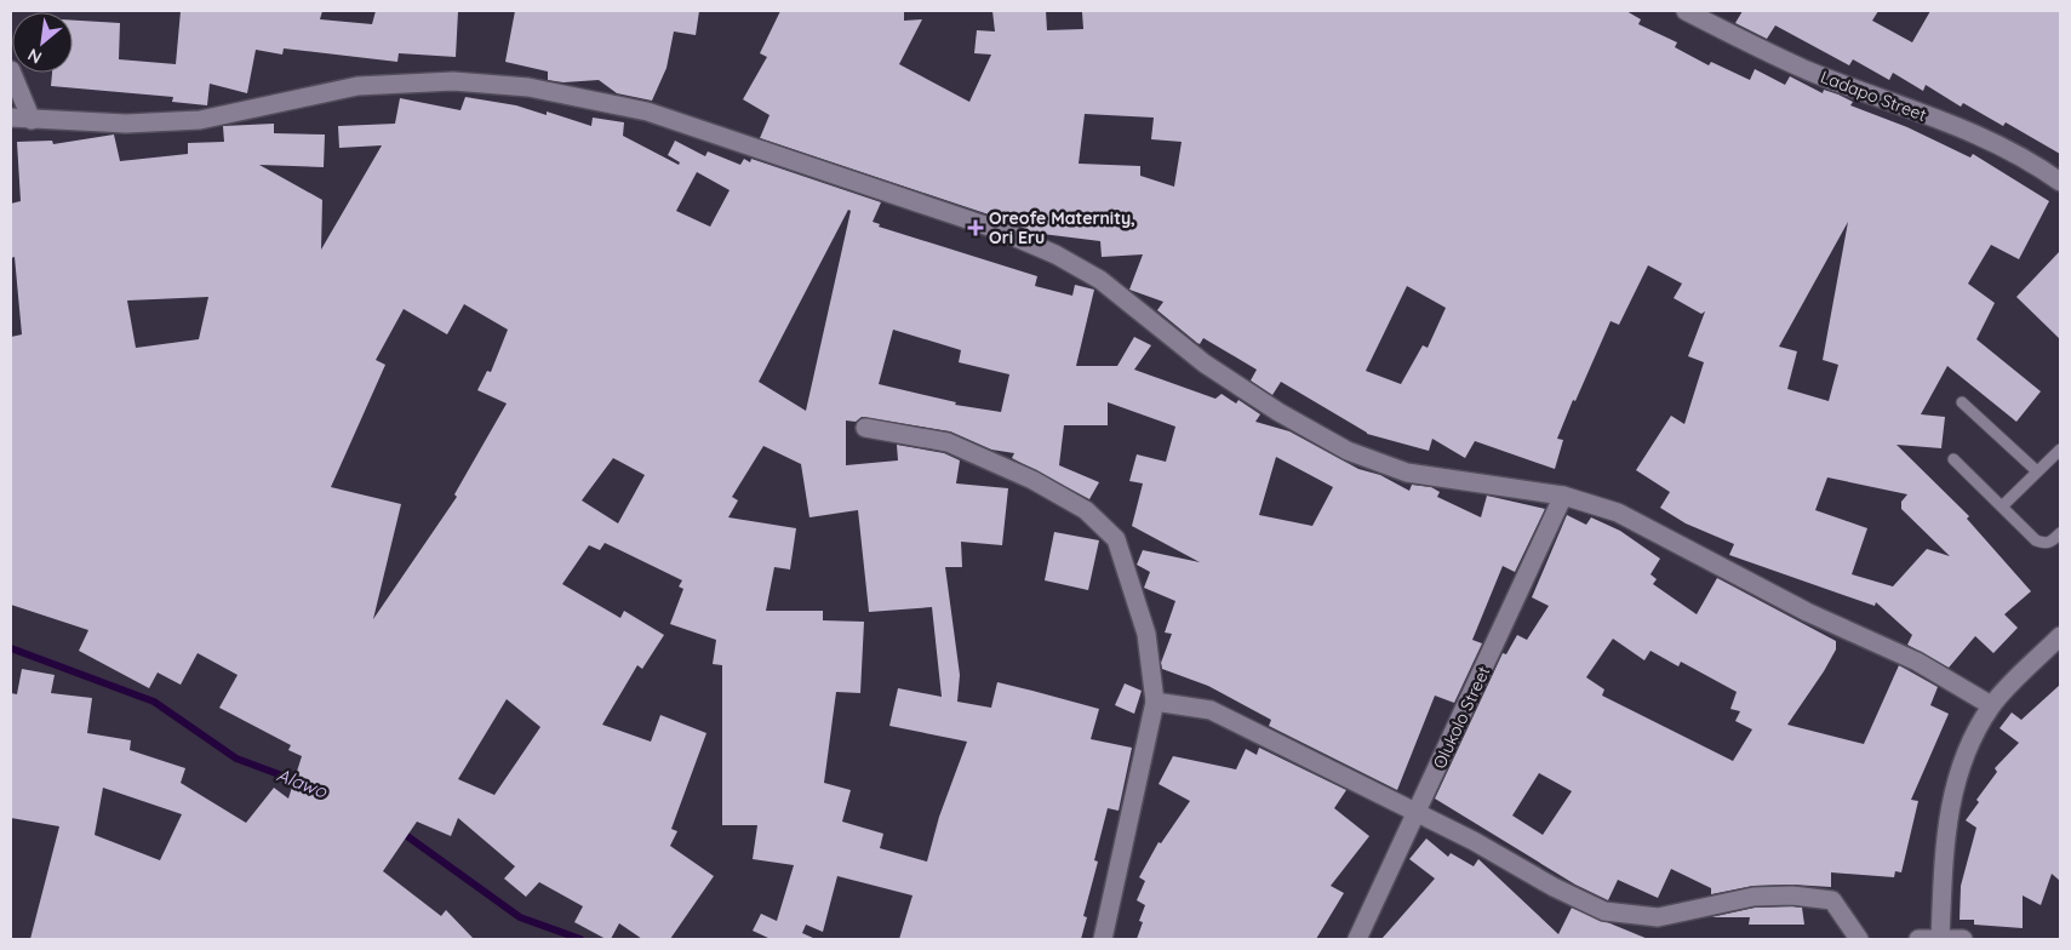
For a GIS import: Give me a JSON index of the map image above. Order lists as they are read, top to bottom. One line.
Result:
{"streets":{"street":["Ladapo Street","Olukolo Street"]},"water":["Alawo"],"places":{"health":["Oreofe Maternity, Ori Eru"]},"north":"bottom left"}
